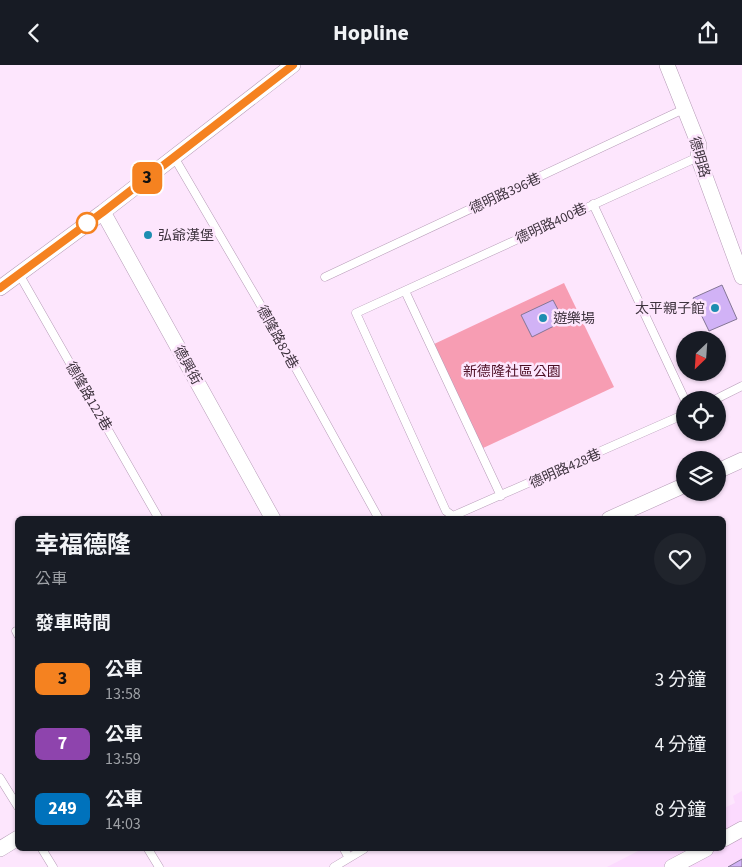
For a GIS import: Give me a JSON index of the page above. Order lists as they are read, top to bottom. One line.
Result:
{"streets":{"street":["德明路","德興街"],"lane":["德明路396巷","德明路400巷","德隆路82巷","德隆路122巷","德明路428巷"]},"crossings":[["德明路","德明路396巷"],["德明路","德明路400巷"],["德明路400巷","德明路428巷"]],"parks":["新德隆社區公園"],"places":["弘爺漢堡","太平親子館","遊樂場"],"lines":["bus line 3"],"north":"bottom left","page":{"header":"Hopline","on_map":"3","heading":[["幸福德隆","公車"],"發車時間"],"list":[{"mark":"3","name":"公車","note":"13:58","value":"3 分鐘"},{"mark":"7","name":"公車","note":"13:59","value":"4 分鐘"},{"mark":"249","name":"公車","note":"14:03","value":"8 分鐘"}]}}
